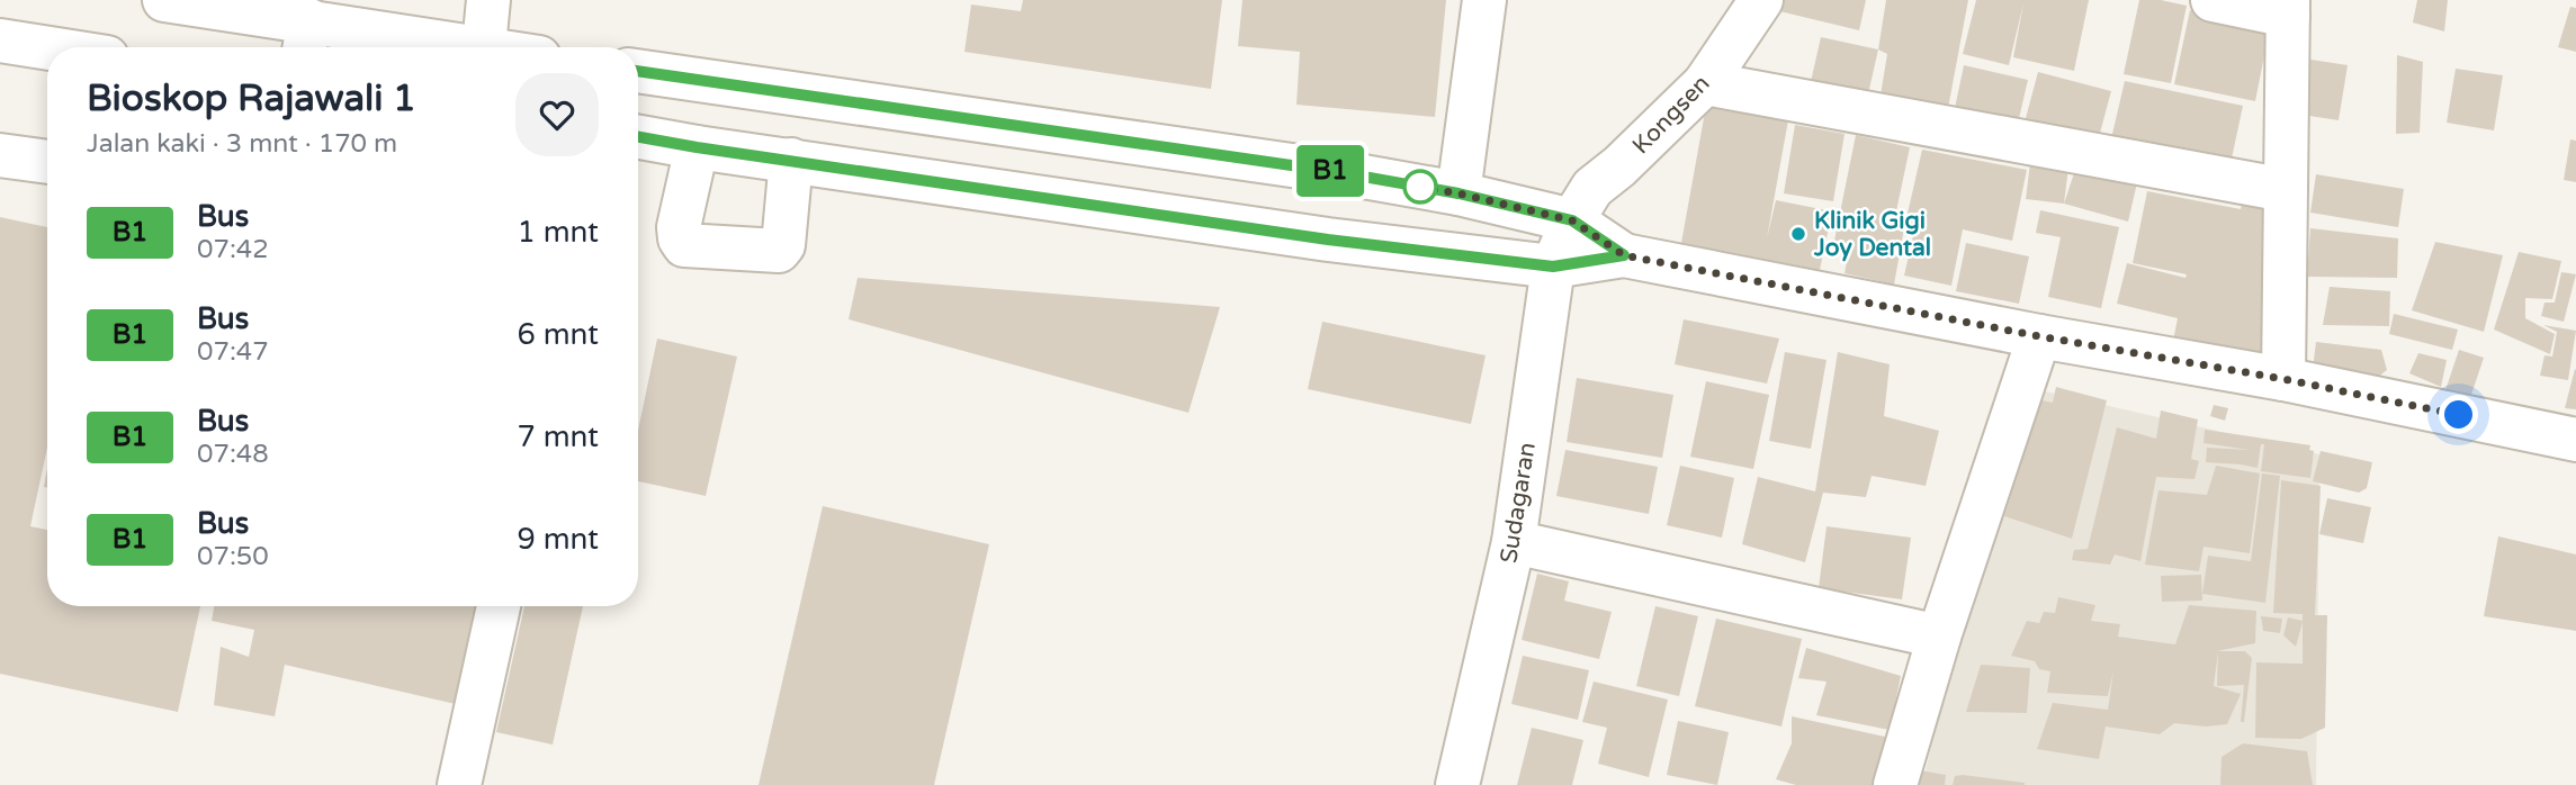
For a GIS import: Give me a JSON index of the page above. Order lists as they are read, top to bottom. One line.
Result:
{"streets":{"street":["Kongsen","Sudagaran"]},"crossings":[["Kongsen","Sudagaran"]],"places":["Klinik Gigi Joy Dental"],"lines":["bus line B1"],"page":{"on_map":"B1","heading":["Bioskop Rajawali 1","Jalan kaki · 3 mnt · 170 m"],"list":[{"mark":"B1","name":"Bus","note":"07:42","value":"1 mnt"},{"mark":"B1","name":"Bus","note":"07:47","value":"6 mnt"},{"mark":"B1","name":"Bus","note":"07:48","value":"7 mnt"},{"mark":"B1","name":"Bus","note":"07:50","value":"9 mnt"}]}}
